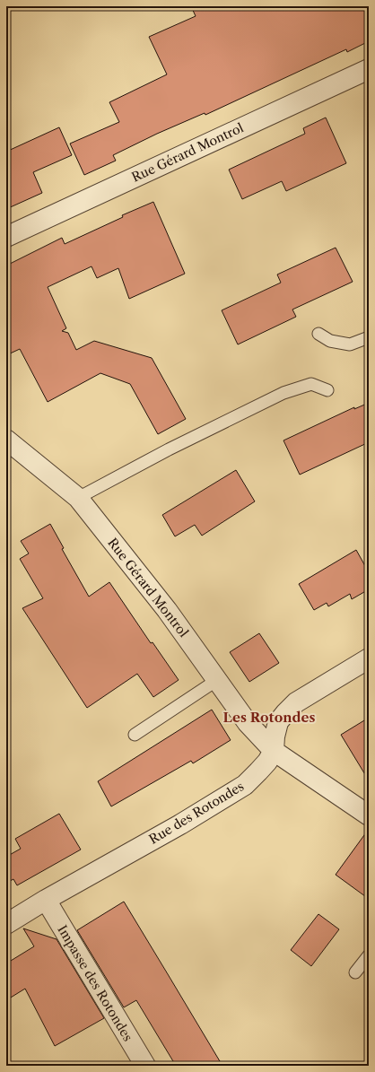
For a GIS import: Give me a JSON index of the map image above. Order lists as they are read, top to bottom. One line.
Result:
{"streets":{"street":["Rue Gérard Montrol","Rue des Rotondes","Impasse des Rotondes"]},"crossings":[["Rue Gérard Montrol","Rue des Rotondes"],["Rue des Rotondes","Impasse des Rotondes"]],"districts":["Les Rotondes"]}
